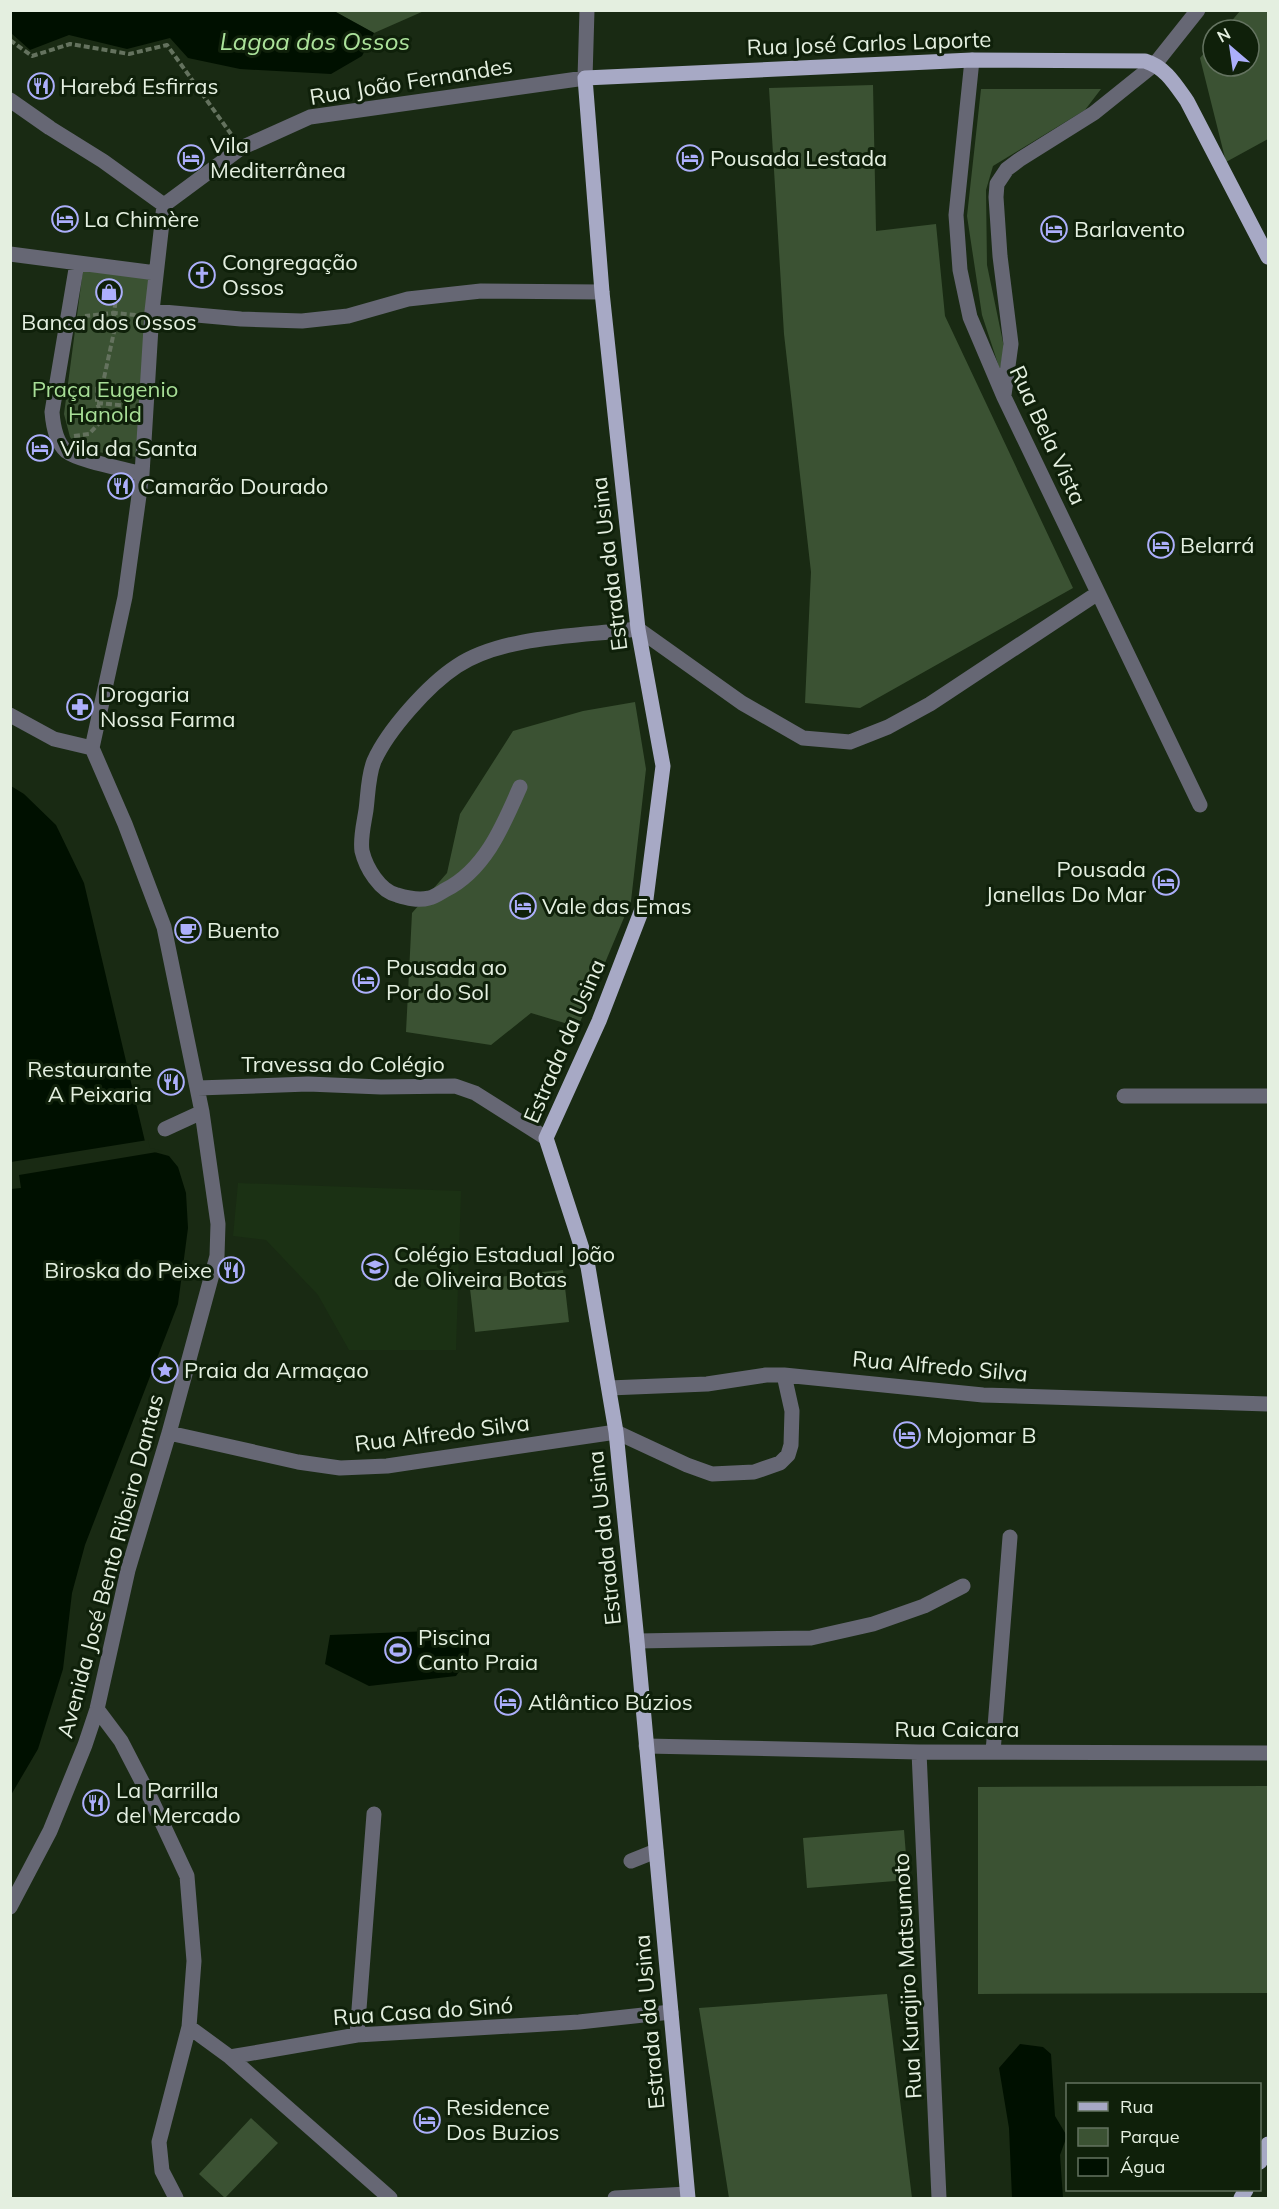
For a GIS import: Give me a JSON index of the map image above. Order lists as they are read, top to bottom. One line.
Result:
{"streets":{"main road":["Rua José Carlos Laporte","Estrada da Usina"],"street":["Rua João Fernandes","Rua Bela Vista","Travessa do Colégio","Rua Alfredo Silva","Avenida José Bento Ribeiro Dantas","Rua Caicara","Rua Kurajiro Matsumoto","Rua Casa do Sinó"]},"crossings":[["Rua José Carlos Laporte","Rua João Fernandes"],["Rua José Carlos Laporte","Rua Bela Vista"],["Rua José Carlos Laporte","Estrada da Usina"],["Rua João Fernandes","Estrada da Usina"],["Estrada da Usina","Travessa do Colégio"],["Estrada da Usina","Rua Alfredo Silva"],["Estrada da Usina","Rua Caicara"],["Estrada da Usina","Rua Casa do Sinó"],["Travessa do Colégio","Avenida José Bento Ribeiro Dantas"],["Rua Alfredo Silva","Avenida José Bento Ribeiro Dantas"],["Rua Caicara","Rua Kurajiro Matsumoto"]],"water":["Lagoa dos Ossos"],"parks":["Praça Eugenio Hanold"],"places":{"restaurant":["Harebá Esfirras","Camarão Dourado","Restaurante A Peixaria","Biroska do Peixe","La Parrilla del Mercado"],"hotel":["Vila Mediterrânea","Pousada Lestada","La Chimère","Barlavento","Vila da Santa","Belarrá","Pousada Janellas Do Mar","Vale das Emas","Pousada ao Por do Sol","Mojomar B","Atlântico Búzios","Residence Dos Buzios"],"church":["Congregação Ossos"],"shop":["Banca dos Ossos"],"pharmacy":["Drogaria Nossa Farma"],"cafe":["Buento"],"school or university":["Colégio Estadual João de Oliveira Botas"],"place":["Praia da Armaçao"],"sports":["Piscina Canto Praia"]},"legend":["Rua","Parque","Água"],"north":"top left"}
